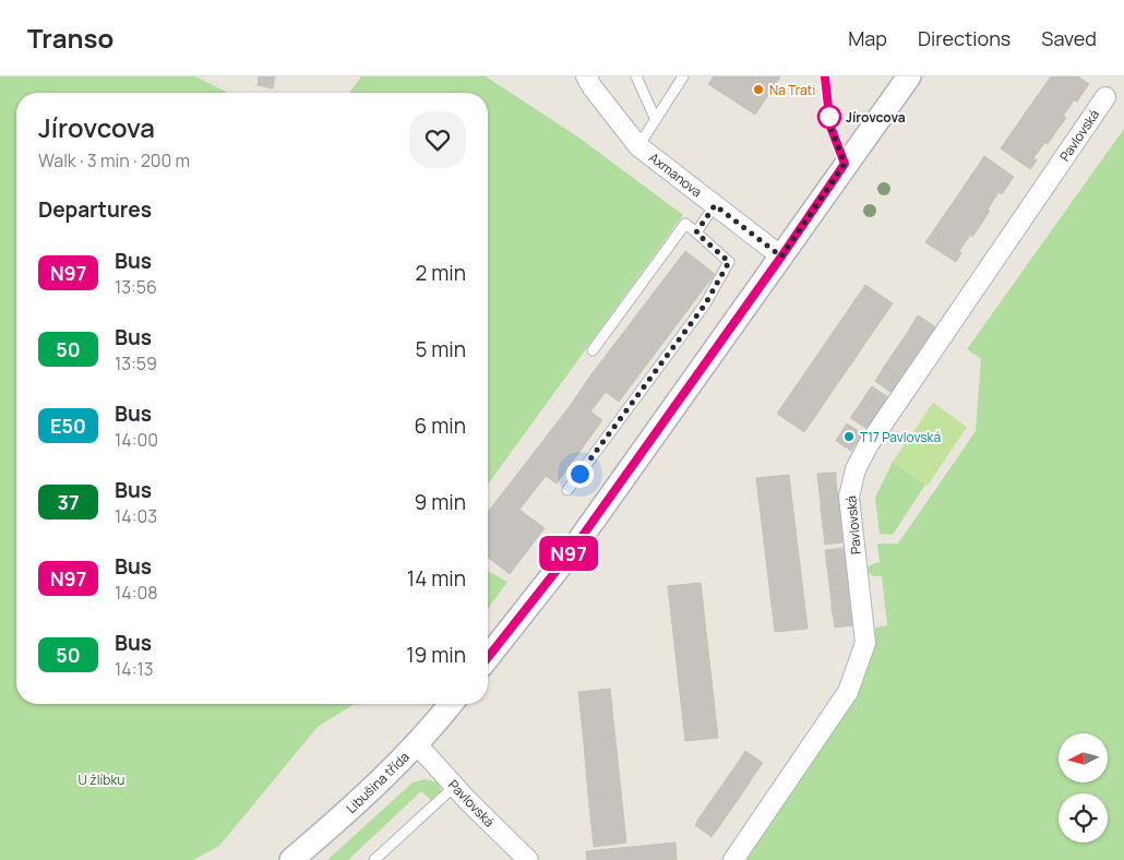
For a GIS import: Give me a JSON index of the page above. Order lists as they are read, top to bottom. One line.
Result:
{"streets":{"street":["Pavlovská","Axmanova","Libušina třída"]},"crossings":[["Pavlovská","Libušina třída"]],"parks":["U žlíbku"],"places":["Na Trati","Jírovcova","T17 Pavlovská"],"lines":["bus line N97"],"north":"left","page":{"header":"Transo","nav":["Map","Directions","Saved"],"on_map":"N97","heading":[["Jírovcova","Walk · 3 min · 200 m"],"Departures"],"list":[{"mark":"N97","name":"Bus","note":"13:56","value":"2 min"},{"mark":"50","name":"Bus","note":"13:59","value":"5 min"},{"mark":"E50","name":"Bus","note":"14:00","value":"6 min"},{"mark":"37","name":"Bus","note":"14:03","value":"9 min"},{"mark":"N97","name":"Bus","note":"14:08","value":"14 min"},{"mark":"50","name":"Bus","note":"14:13","value":"19 min"}]}}
